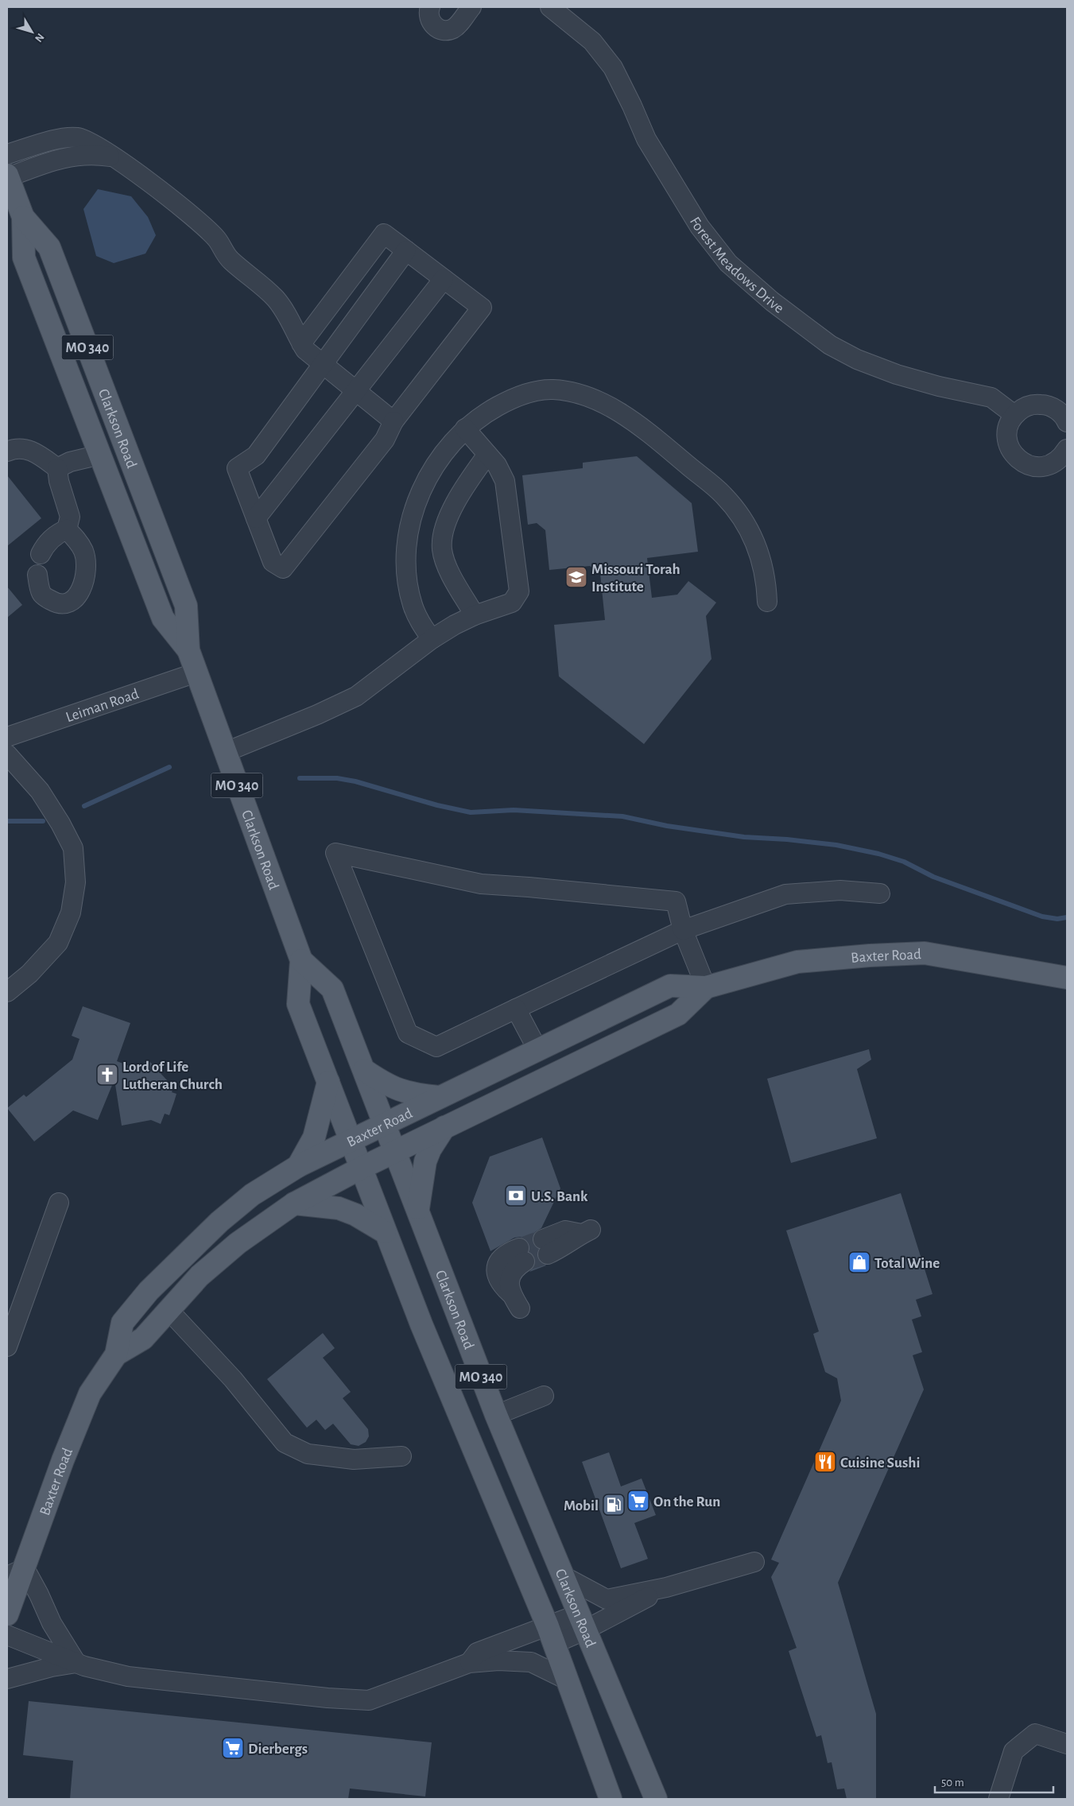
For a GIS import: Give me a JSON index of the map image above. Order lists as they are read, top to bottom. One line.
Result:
{"streets":{"main road":["MO 340","Clarkson Road","Baxter Road"],"street":["Forest Meadows Drive","Leiman Road"]},"crossings":[["Clarkson Road","Leiman Road"],["Clarkson Road","Baxter Road"]],"places":{"school or university":["Missouri Torah Institute"],"church":["Lord of Life Lutheran Church"],"bank":["U.S. Bank"],"shop":["Total Wine"],"restaurant":["Cuisine Sushi"],"supermarket":["On the Run","Dierbergs"],"fuel station":["Mobil"]},"scale_bar":"50 m","north":"bottom right"}
